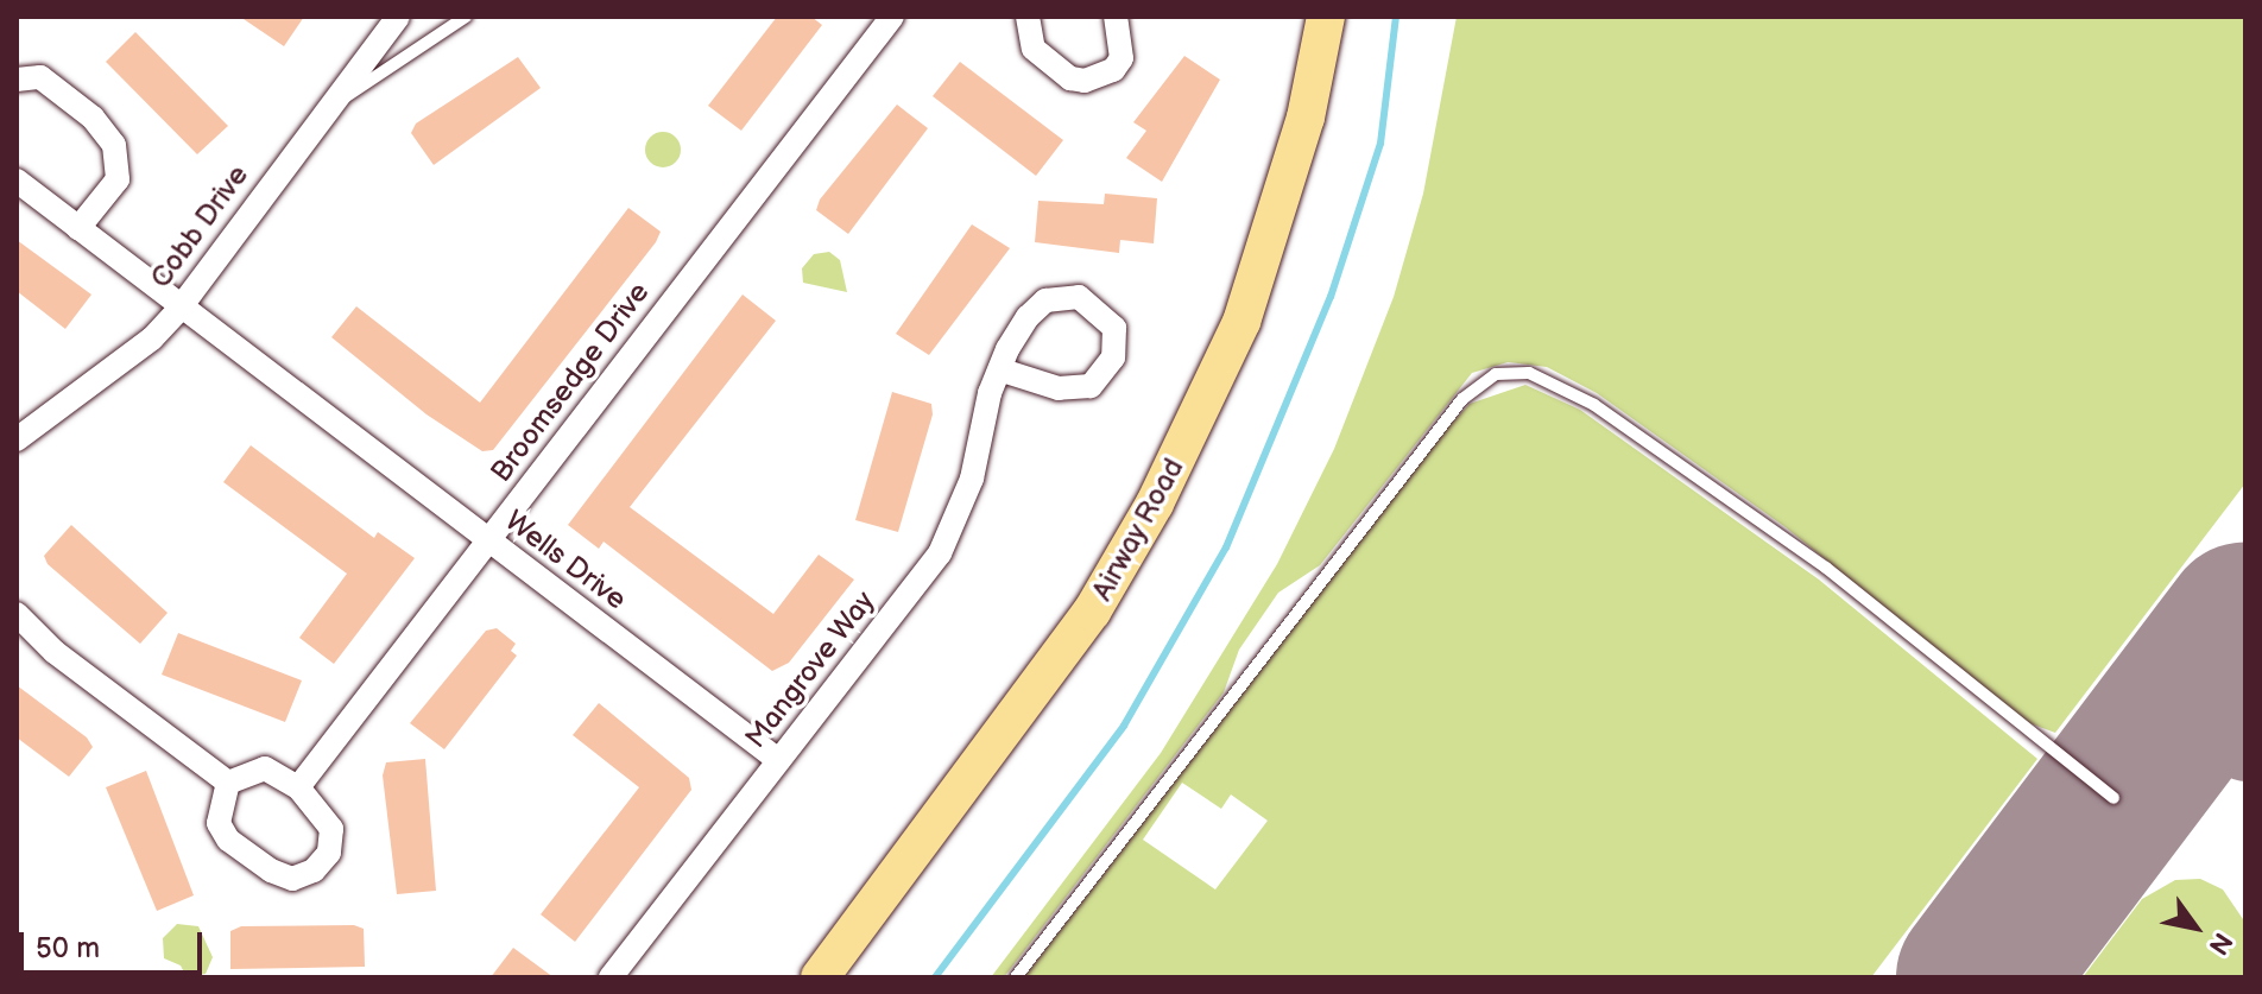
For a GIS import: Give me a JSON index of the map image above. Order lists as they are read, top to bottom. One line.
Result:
{"streets":{"main road":["Airway Road"],"street":["Cobb Drive","Broomsedge Drive","Wells Drive","Mangrove Way"]},"crossings":[["Cobb Drive","Wells Drive"],["Broomsedge Drive","Wells Drive"],["Wells Drive","Mangrove Way"]],"scale_bar":"50 m","north":"bottom right"}
